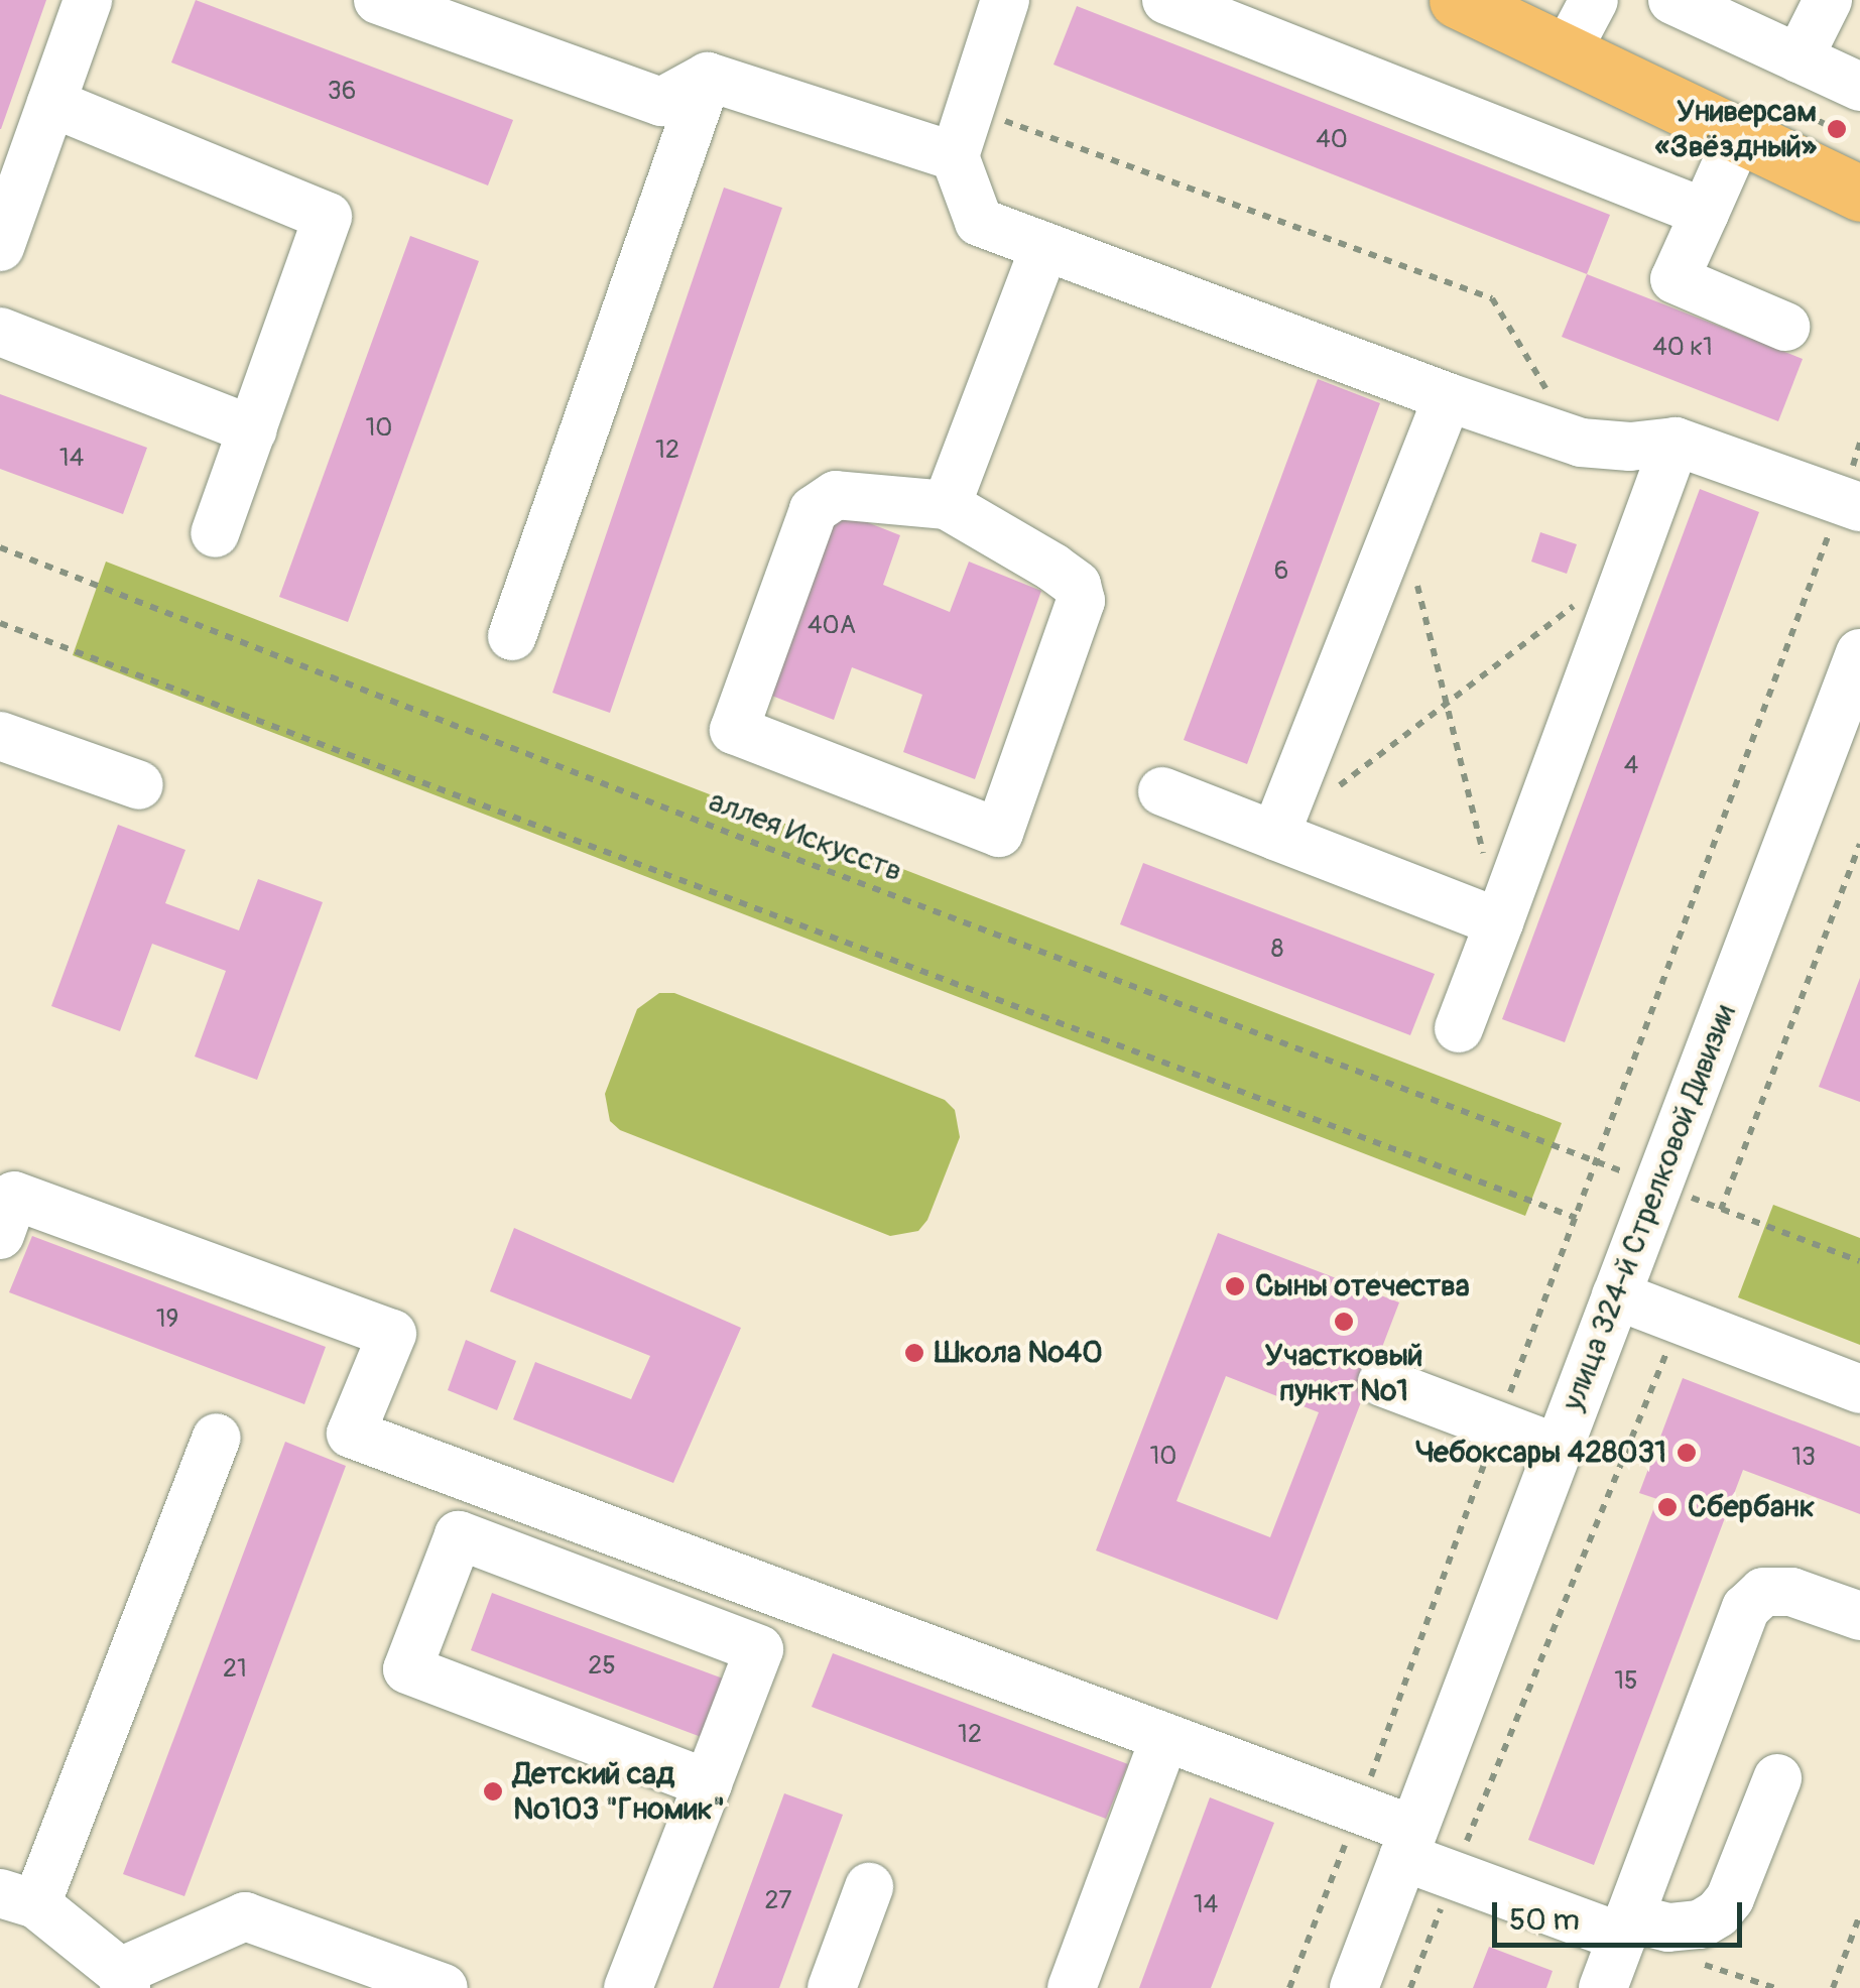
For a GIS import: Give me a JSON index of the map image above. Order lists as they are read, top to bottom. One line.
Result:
{"streets":{"street":["улица 324-й Стрелковой Дивизии"],"path":["аллея Искусств"]},"places":["Универсам «Звёздный»","Сыны отечества","Участковый пункт №1","Школа №40","Чебоксары 428031","Сбербанк","Детский сад №103 \"Гномик\""],"house_numbers":["36","40","40 к1","10","12","14","6","40А","4","8","19","10","13","25","21","15","12","27","14"],"scale_bar":"50 m"}
